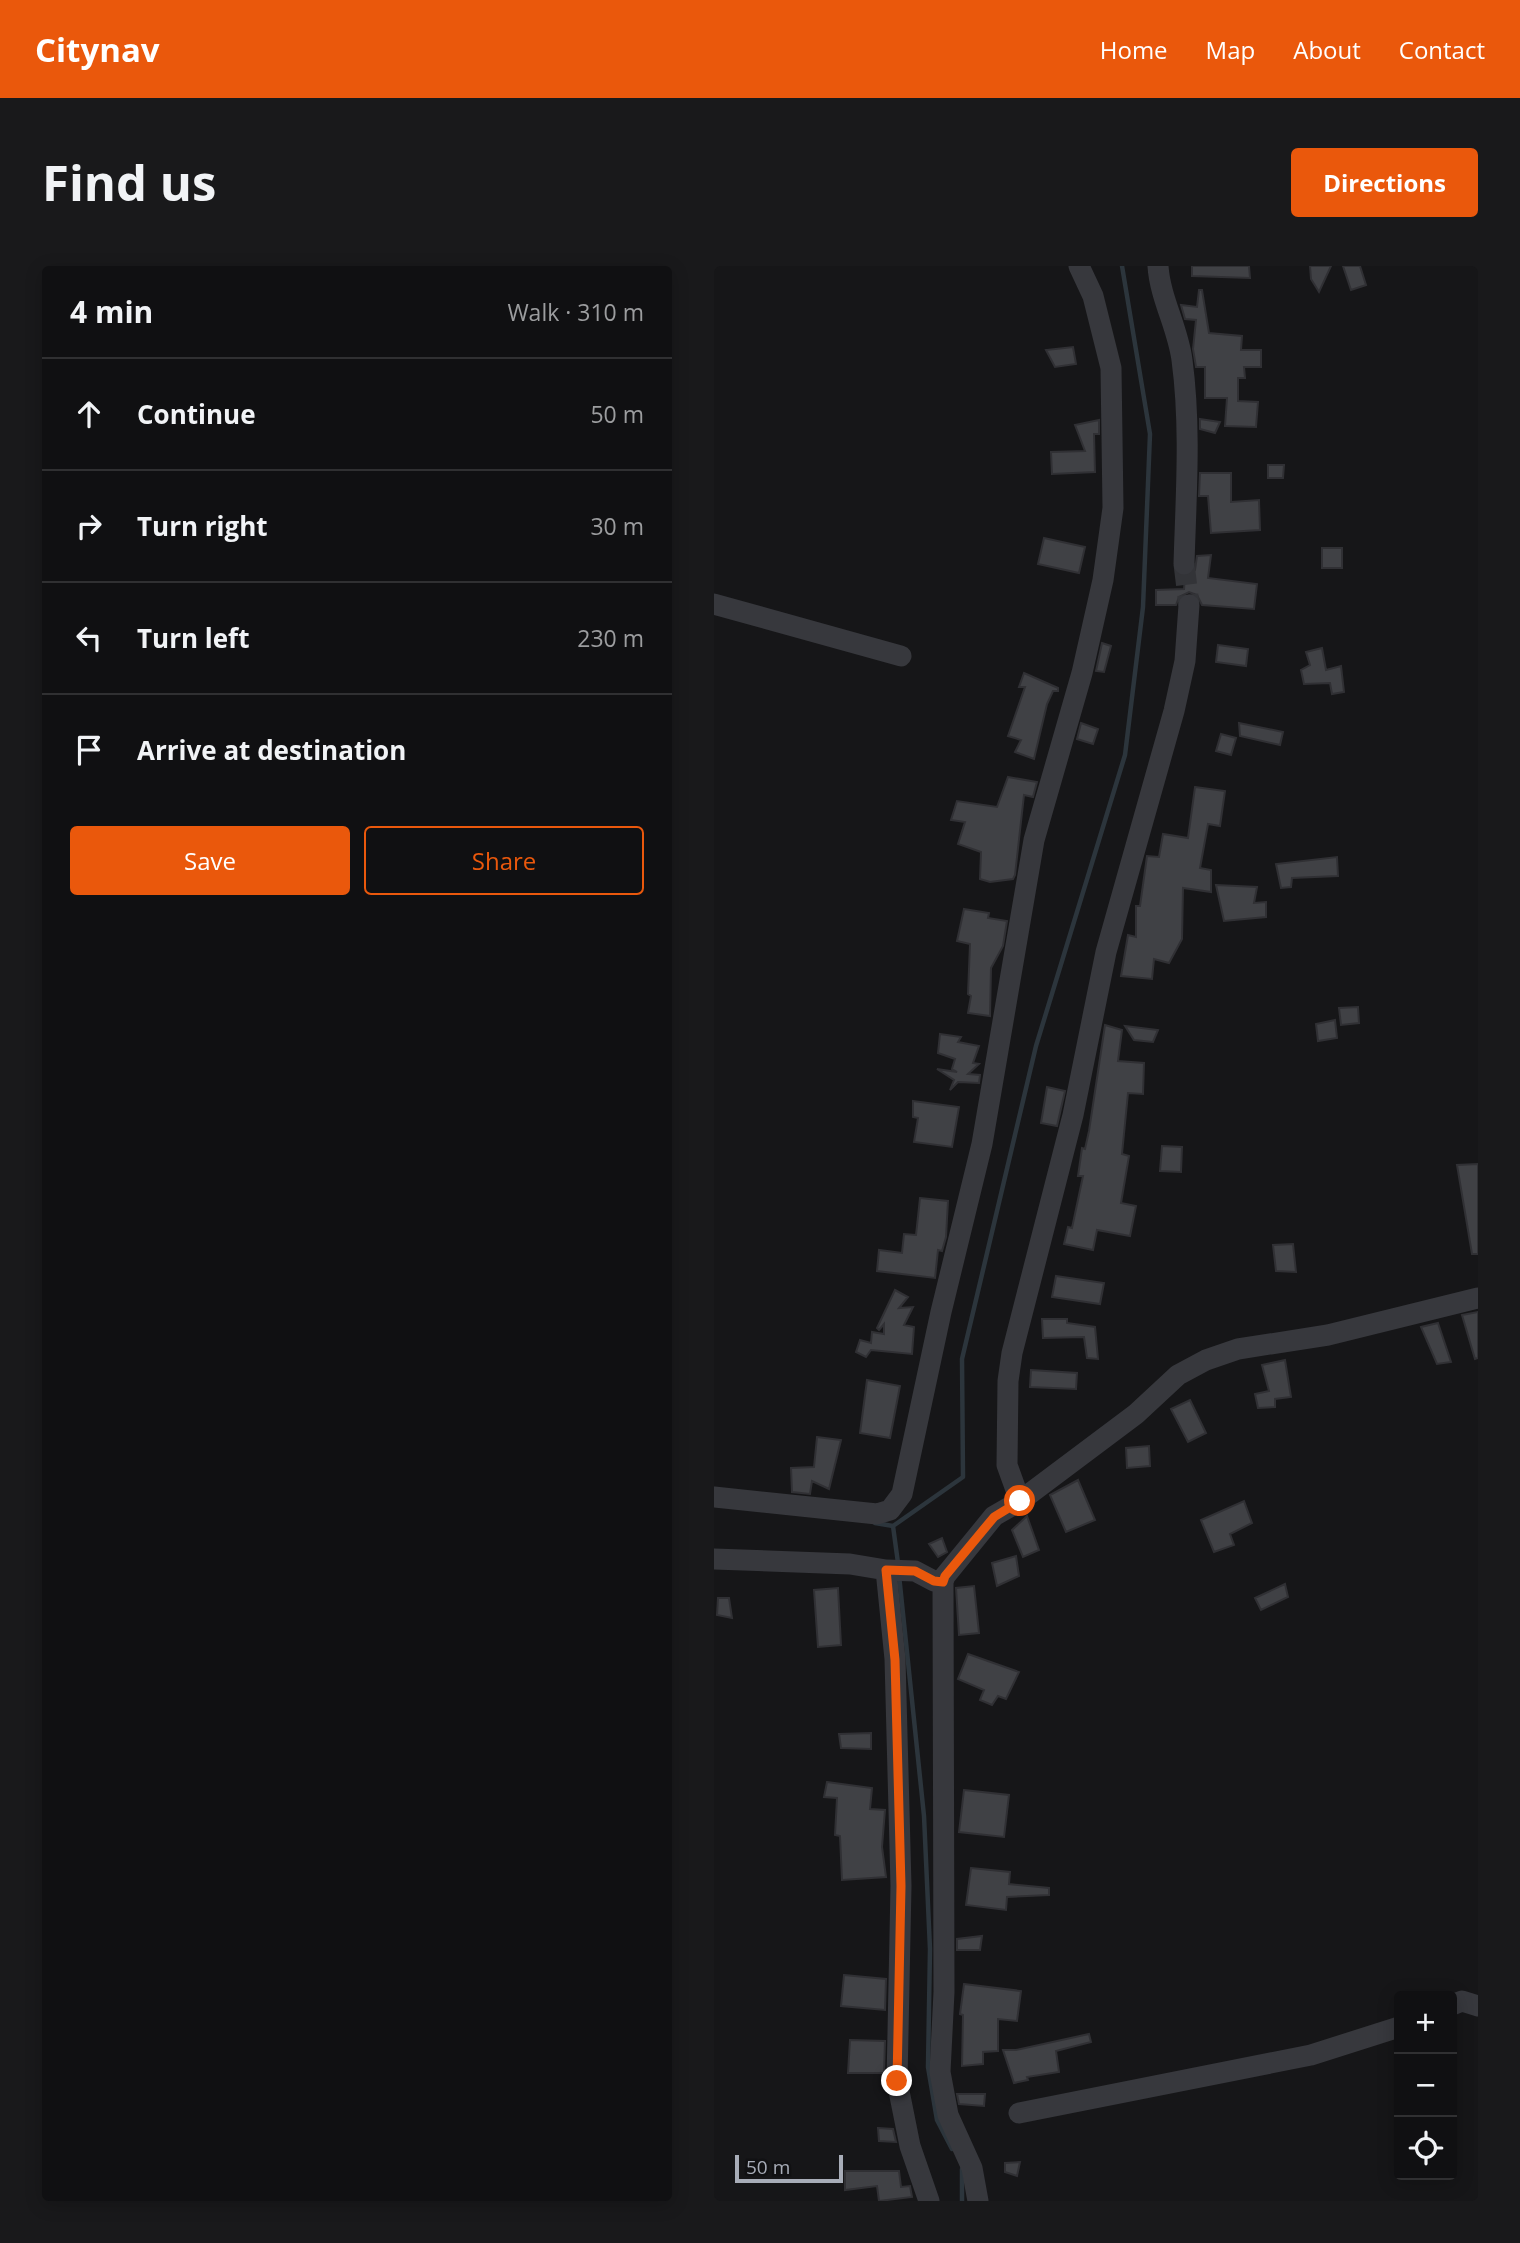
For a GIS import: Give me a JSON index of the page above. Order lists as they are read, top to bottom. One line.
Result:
{"scale_bar":"50 m","page":{"header":"Citynav","nav":["Home","Map","About","Contact"],"buttons":["Directions",["Save","Share"]],"title":"Find us","heading":["4 min","Walk · 310 m"],"list":[["Continue","50 m"],["Turn right","30 m"],["Turn left","230 m"],"Arrive at destination"],"map_buttons":["+","−"],"scale":"50 m"}}
